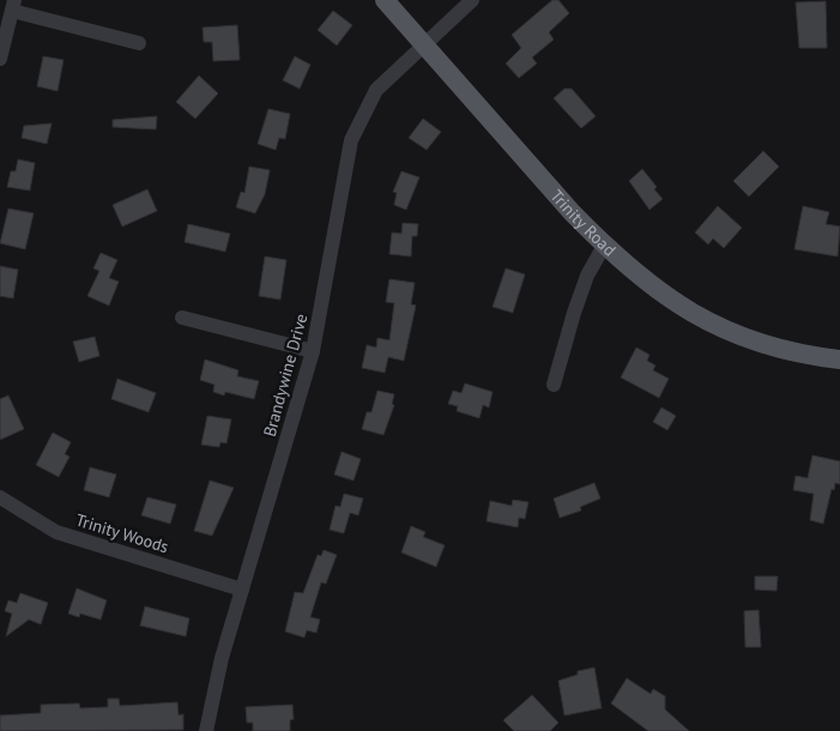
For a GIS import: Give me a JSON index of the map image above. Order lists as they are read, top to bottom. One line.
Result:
{"streets":{"main road":["Trinity Road"],"street":["Brandywine Drive","Trinity Woods"]},"crossings":[["Trinity Road","Brandywine Drive"],["Brandywine Drive","Trinity Woods"]]}
